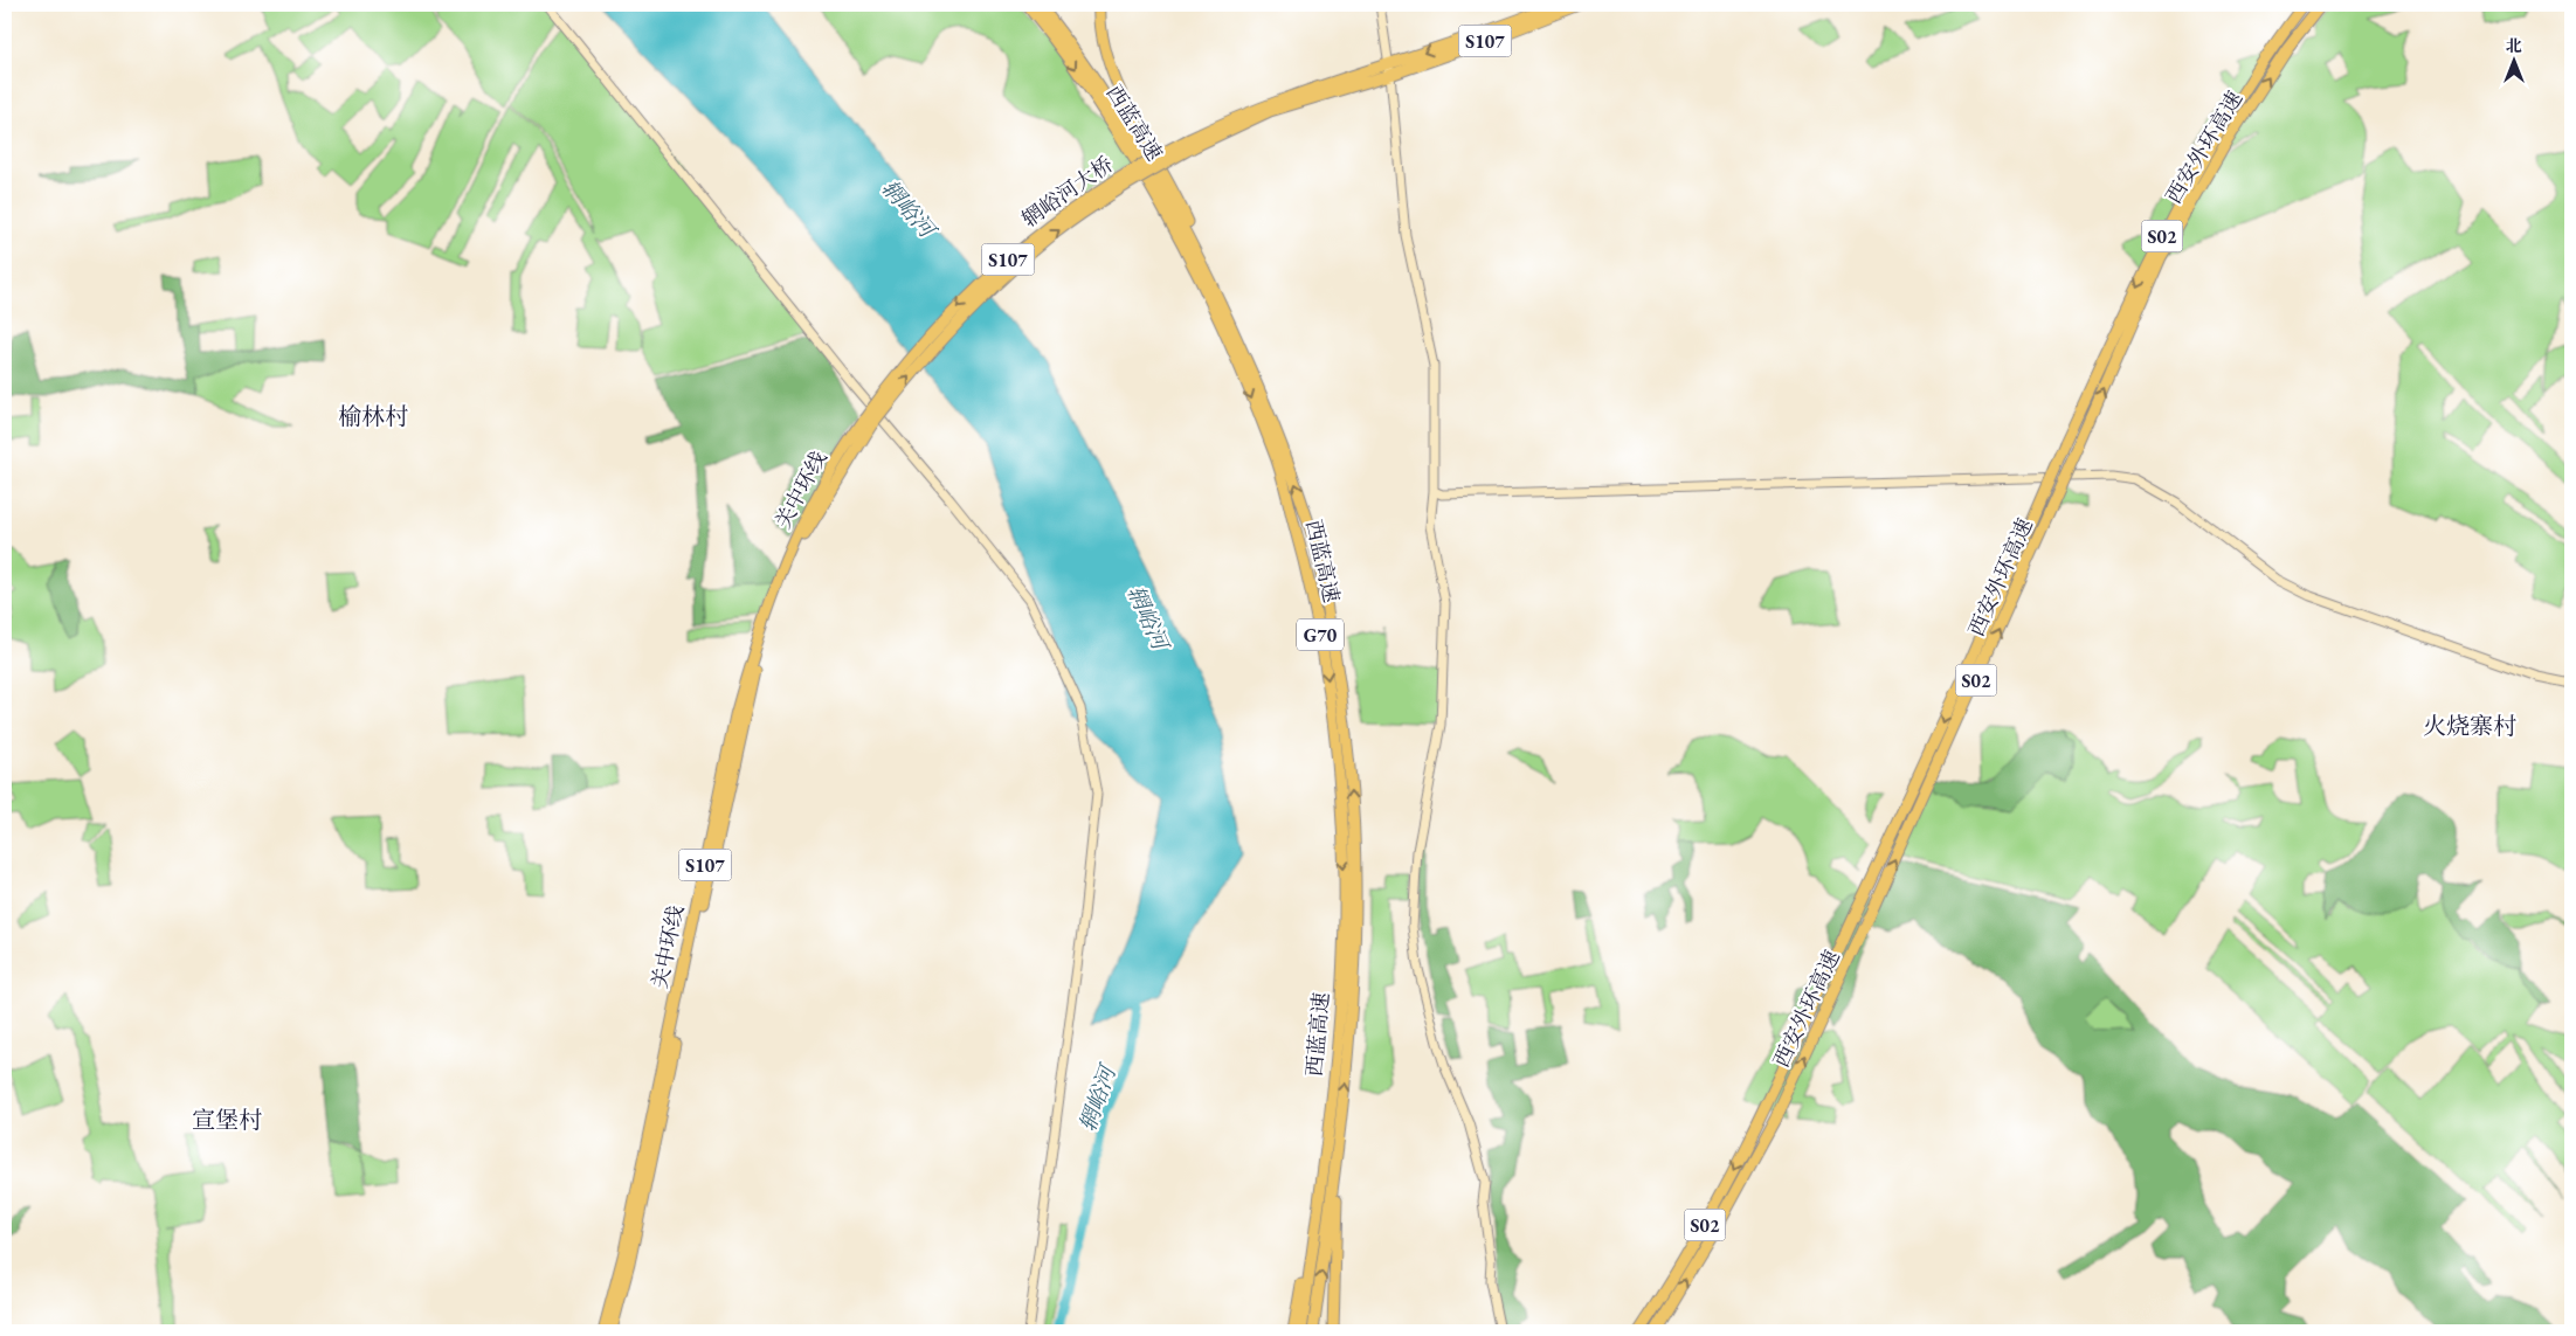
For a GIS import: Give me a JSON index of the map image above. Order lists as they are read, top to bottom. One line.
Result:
{"streets":{"highway":["S107","西蓝高速","西安外环高速","辋峪河大桥","S02","关中环线","G70"]},"crossings":[["S107","辋峪河大桥"],["辋峪河大桥","关中环线"]],"districts":["榆林村","火烧寨村","宣堡村"],"water":["辋峪河"],"north":"top"}
